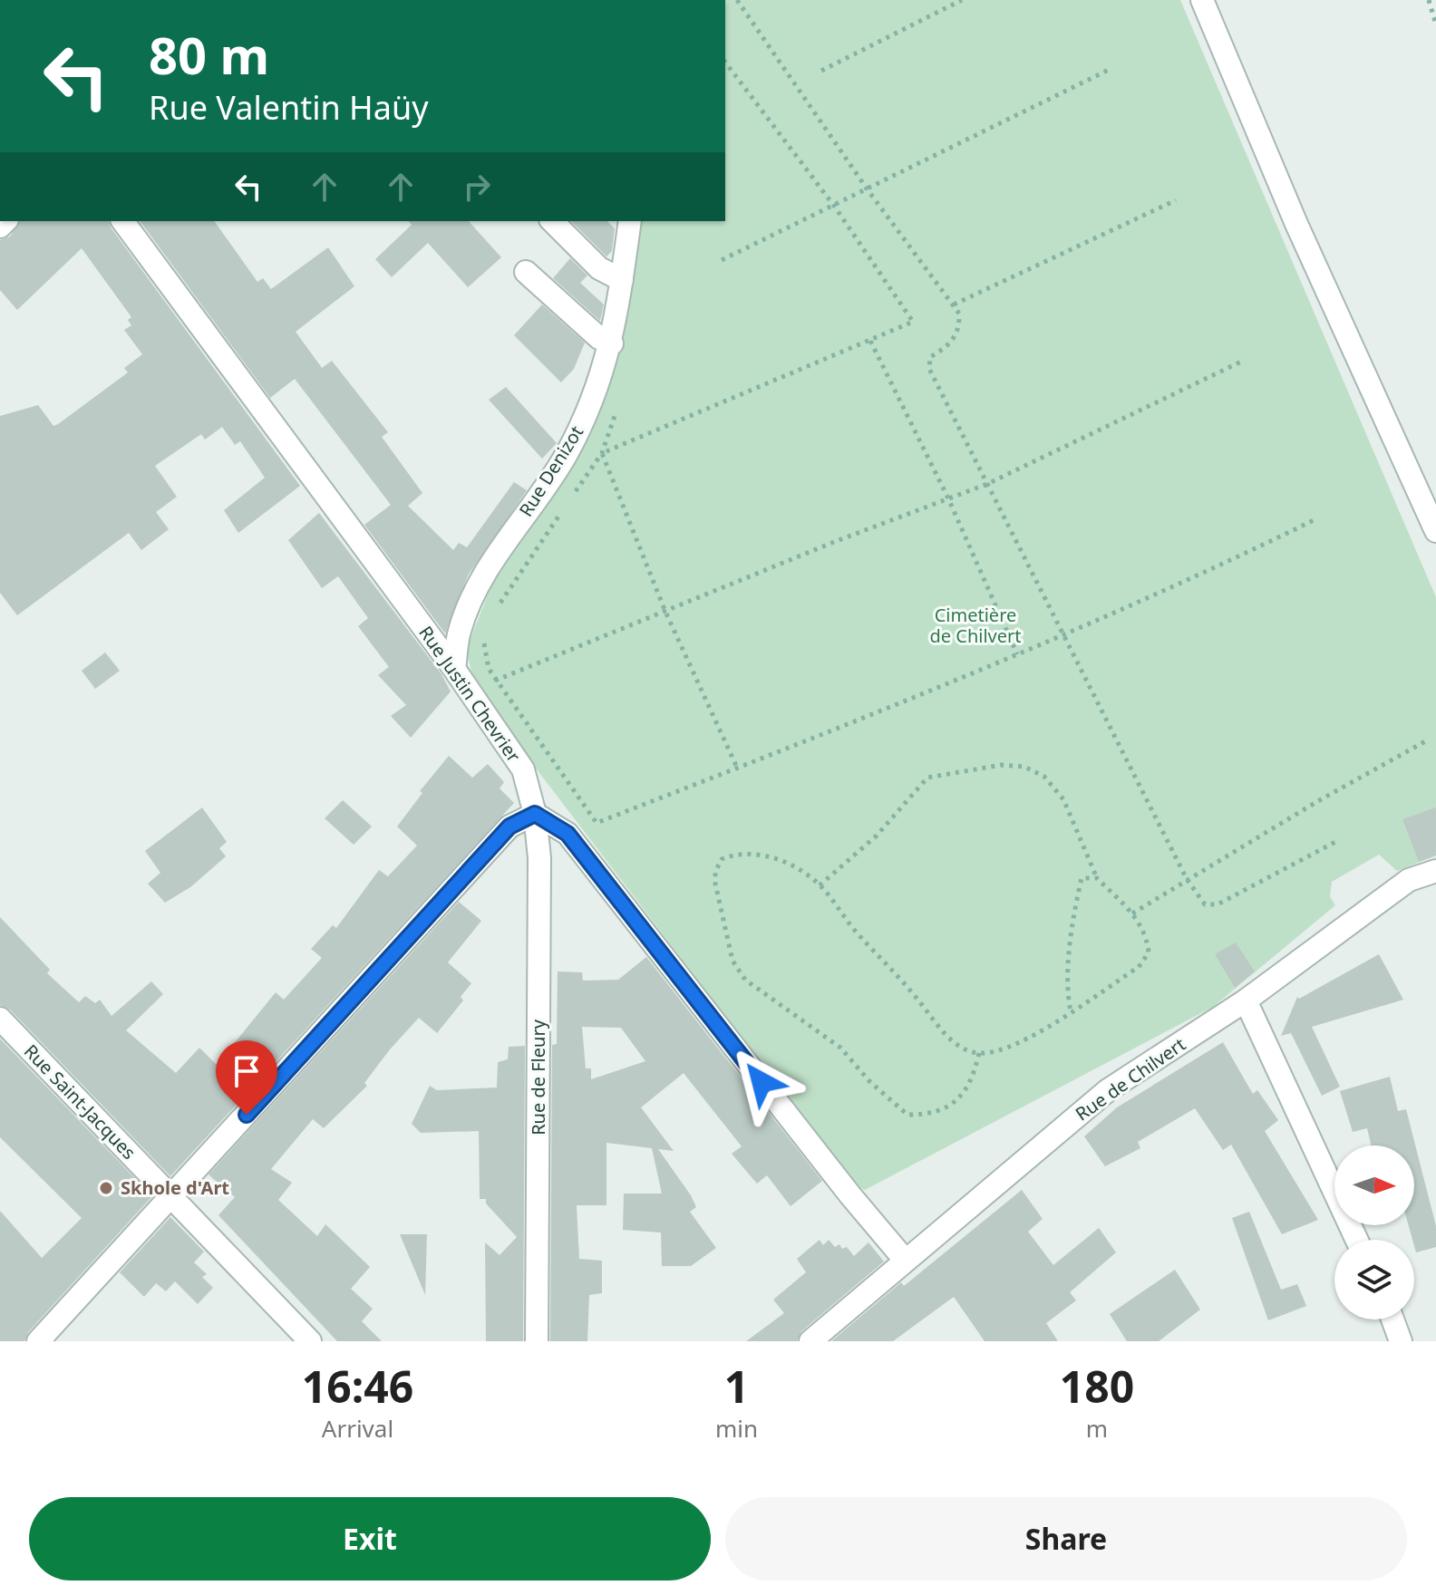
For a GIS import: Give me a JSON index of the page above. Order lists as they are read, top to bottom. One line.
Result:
{"streets":{"street":["Rue Denizot","Rue Justin Chevrier","Rue de Fleury","Rue de Chilvert","Rue Saint-Jacques"]},"crossings":[["Rue Denizot","Rue Justin Chevrier"],["Rue Justin Chevrier","Rue de Fleury"]],"parks":["Cimetière de Chilvert"],"places":["Skhole d'Art"],"north":"right","page":{"turn":["80 m","Rue Valentin Haüy"],"eta":["16:46","Arrival","1","min","180","m"],"buttons":["Exit","Share"]}}
